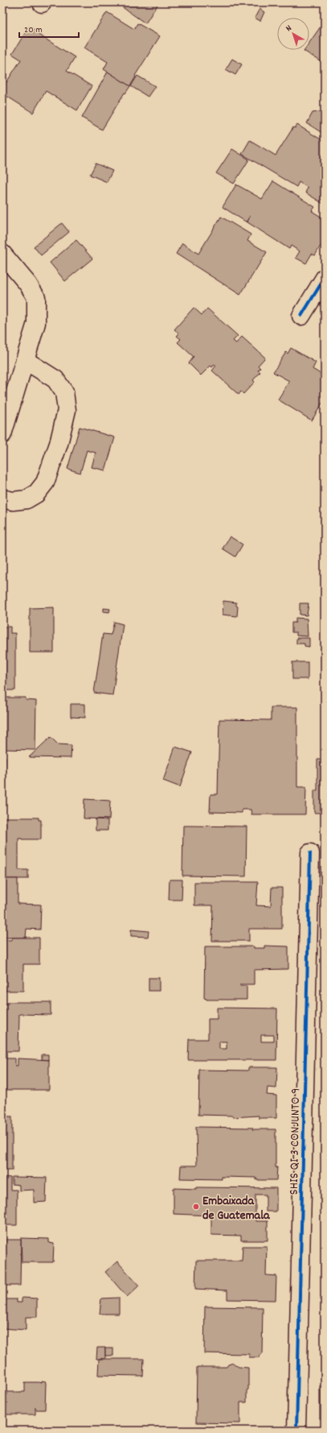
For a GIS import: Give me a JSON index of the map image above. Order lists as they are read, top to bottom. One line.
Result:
{"streets":{"street":["SHIS QI 3 CONJUNTO 9"]},"places":["Embaixada de Guatemala"],"scale_bar":"20 m","north":"top left"}
